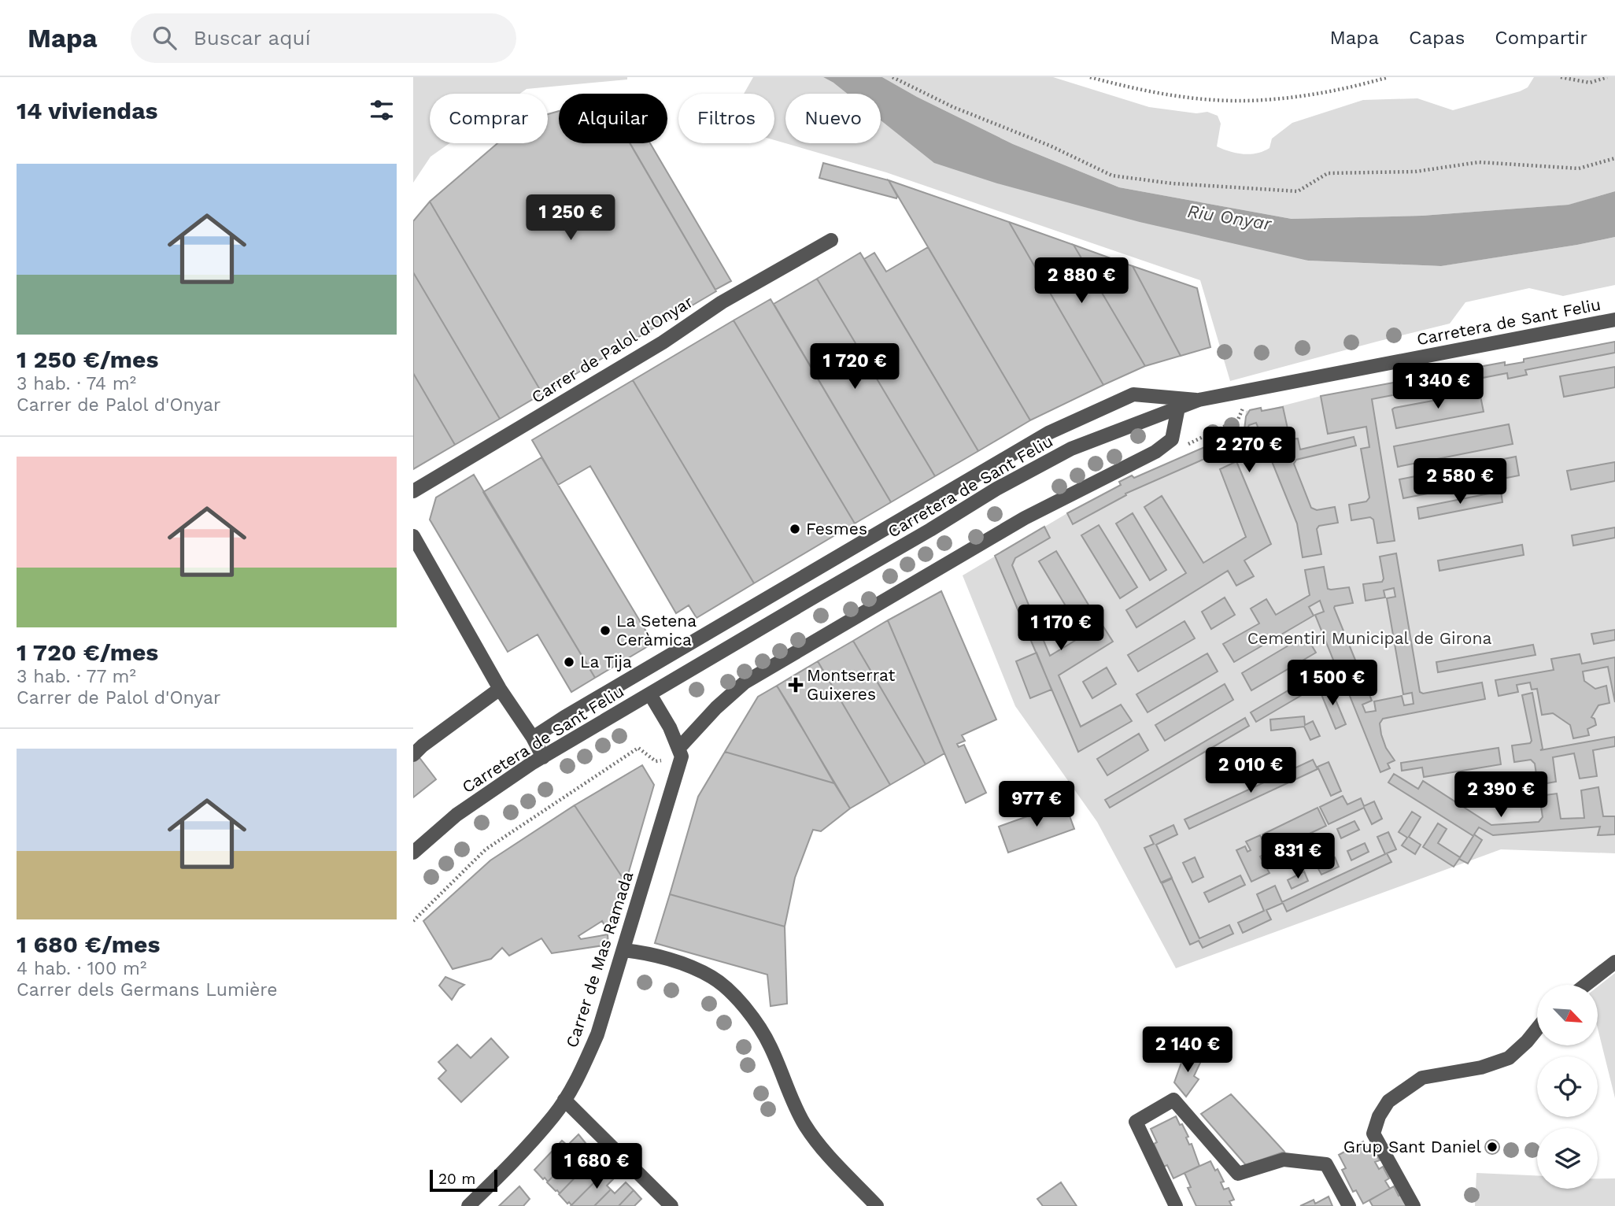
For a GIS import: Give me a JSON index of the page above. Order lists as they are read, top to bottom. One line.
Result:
{"streets":{"street":["Carretera de Sant Feliu","Carrer de Palol d'Onyar","Carrer de Mas Ramada"]},"crossings":[["Carretera de Sant Feliu","Carrer de Mas Ramada"]],"water":["Riu Onyar"],"parks":["Cementiri Municipal de Girona"],"places":{"other":["Fesmes","La Setena Ceràmica","La Tija","Grup Sant Daniel"],"health":["Montserrat Guixeres"]},"scale_bar":"20 m","north":"bottom right","page":{"header":"Mapa","search":"Buscar aquí","nav":["Mapa","Capas","Compartir"],"heading":"14 viviendas","chip":["Comprar","Alquilar","Filtros","Nuevo"],"list":[{"name":"1 250 €/mes","note":"3 hab. · 74 m² · Carrer de Palol d'Onyar"},{"name":"1 720 €/mes","note":"3 hab. · 77 m² · Carrer de Palol d'Onyar"},{"name":"1 680 €/mes","note":"4 hab. · 100 m² · Carrer dels Germans Lumière"}],"price":["1 250 €","2 880 €","1 720 €","1 340 €","2 270 €","2 580 €","1 170 €","1 500 €","2 010 €","2 390 €","977 €","831 €","2 140 €","1 680 €"],"scale":"20 m"}}
